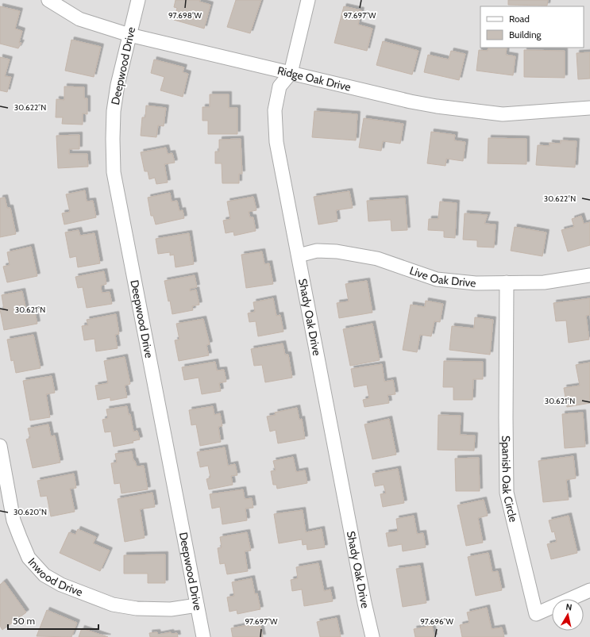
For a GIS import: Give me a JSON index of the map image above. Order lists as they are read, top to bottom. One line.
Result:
{"streets":{"street":["Deepwood Drive","Ridge Oak Drive","Live Oak Drive","Shady Oak Drive","Spanish Oak Circle","Inwood Drive"]},"crossings":[["Deepwood Drive","Ridge Oak Drive"],["Deepwood Drive","Inwood Drive"],["Ridge Oak Drive","Shady Oak Drive"],["Live Oak Drive","Shady Oak Drive"],["Live Oak Drive","Spanish Oak Circle"]],"legend":["Road","Building"],"scale_bar":"50 m","north":"top","coordinates":["97.698°W","97.697°W","30.622°N","30.621°N","30.620°N","97.696°W"]}
